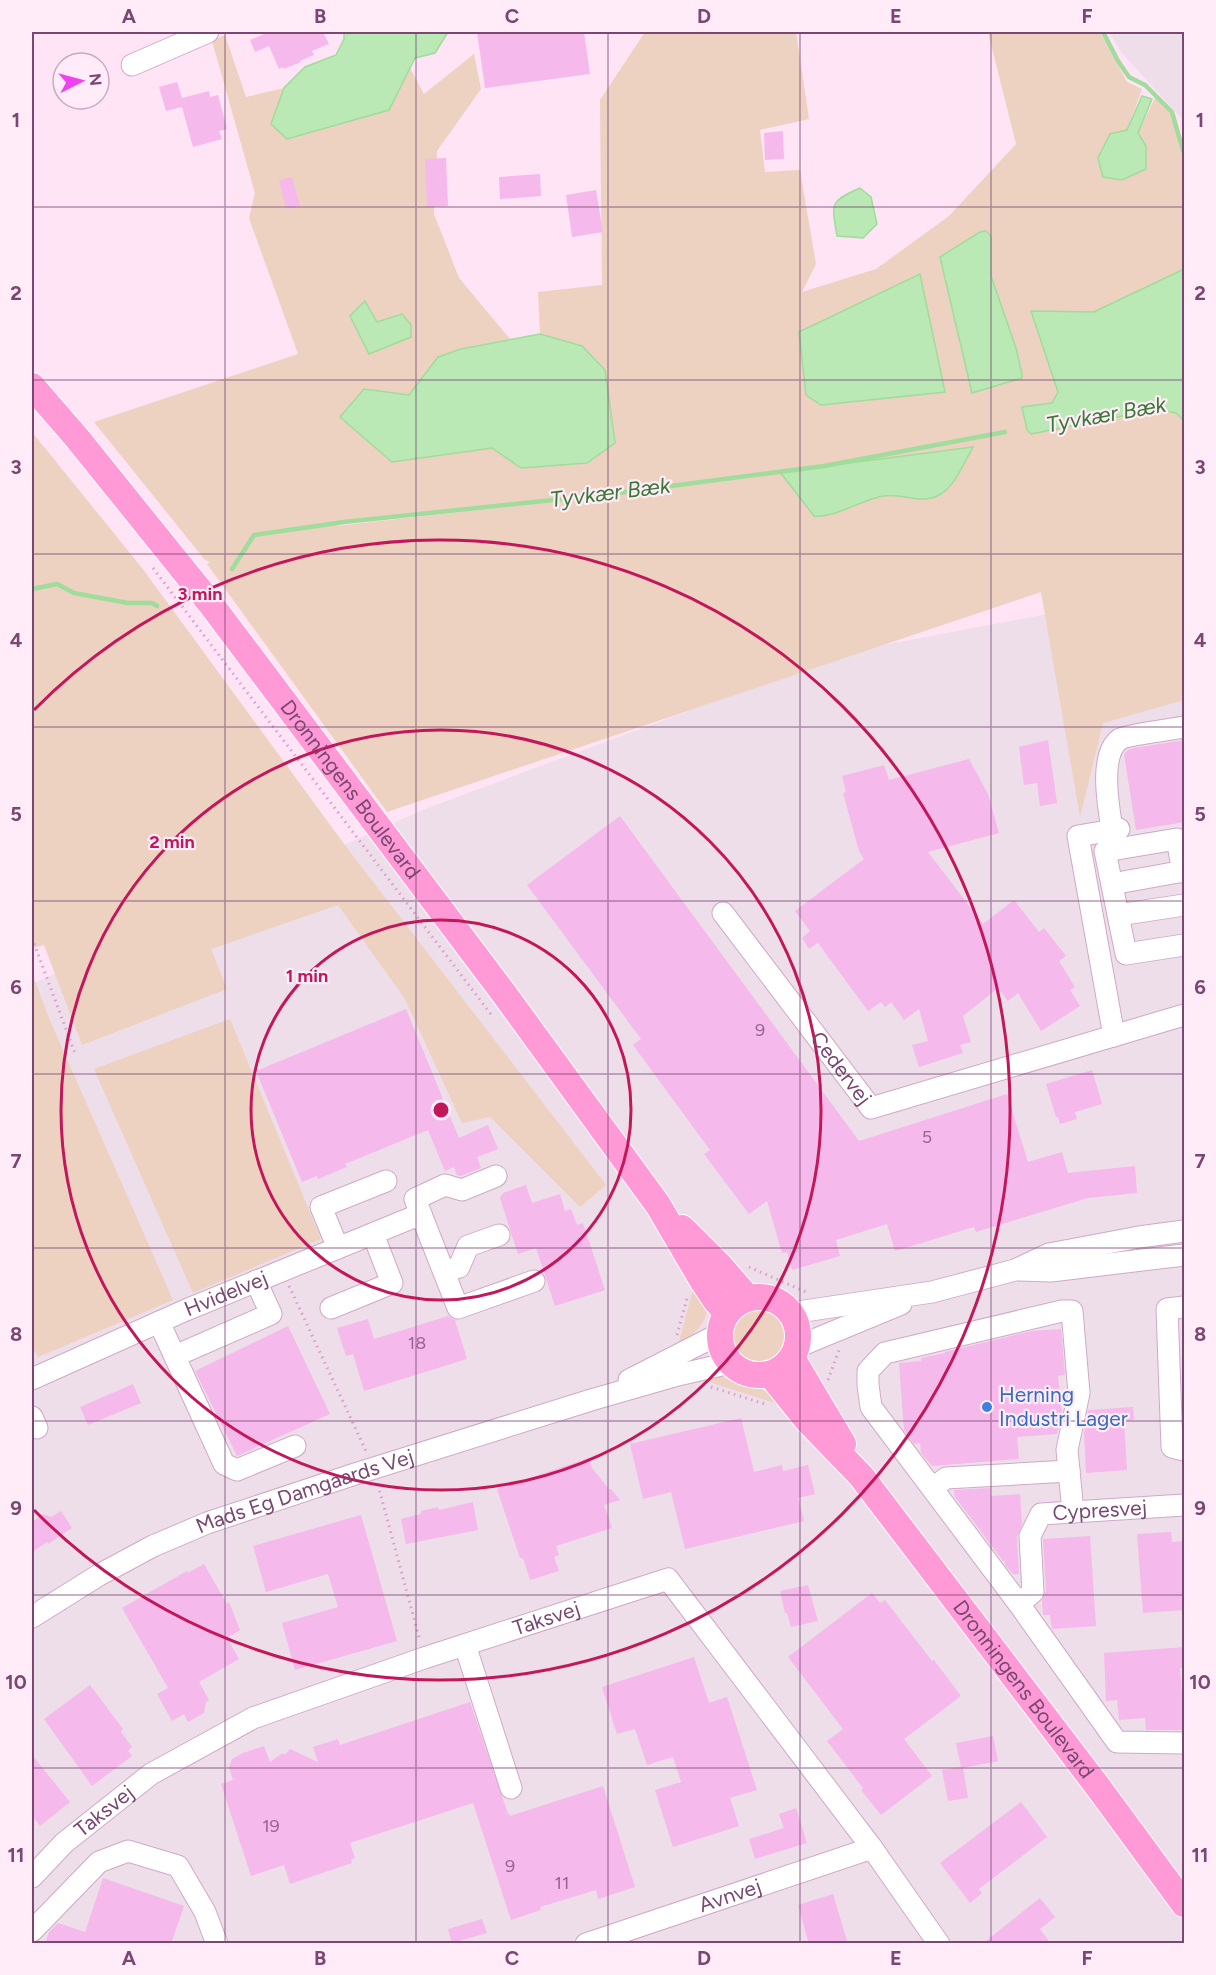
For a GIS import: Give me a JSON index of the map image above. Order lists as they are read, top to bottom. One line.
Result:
{"streets":{"main road":["Dronningens Boulevard"],"street":["Cedervej","Hvidelvej","Mads Eg Damgaards Vej","Cypresvej","Taksvej","Avnvej"]},"crossings":[["Dronningens Boulevard","Mads Eg Damgaards Vej"],["Taksvej","Avnvej"]],"water":["Tyvkær Bæk"],"places":["Herning Industri Lager"],"house_numbers":["9","5","18","19","9","11"],"north":"right","grid":{"columns":["A","B","C","D","E","F"],"rows":["1","2","3","4","5","6","7","8","9","10","11"]},"rings":["3 min","2 min","1 min"]}
